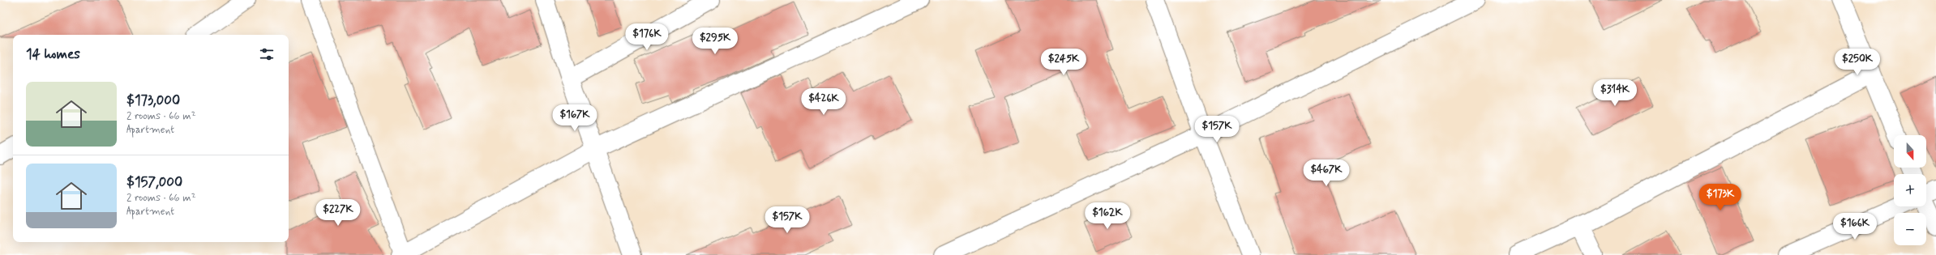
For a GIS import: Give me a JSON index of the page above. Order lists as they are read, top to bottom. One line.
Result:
{"north":"bottom","page":{"price":["$176K","$295K","$245K","$250K","$314K","$426K","$167K","$157K","$467K","$173K","$227K","$162K","$157K","$166K"],"heading":"14 homes","list":[{"name":"$173,000","note":"2 rooms · 66 m² · Apartment"},{"name":"$157,000","note":"2 rooms · 66 m² · Apartment"}],"map_buttons":["+","−"]}}
